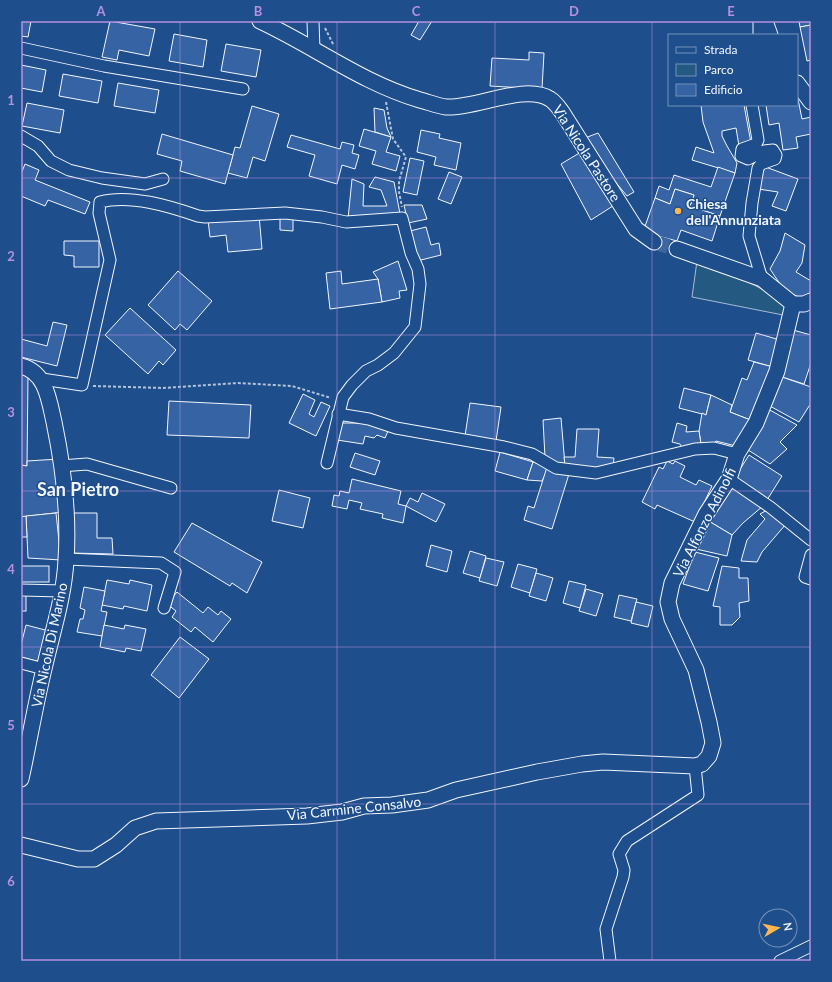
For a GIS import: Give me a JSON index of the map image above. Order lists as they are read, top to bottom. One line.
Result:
{"streets":{"street":["Via Nicola Pastore","Via Alfonzo Adinolfi","Via Nicola Di Marino","Via Carmine Consalvo"]},"crossings":[["Via Alfonzo Adinolfi","Via Carmine Consalvo"]],"districts":["San Pietro"],"places":["Chiesa dell'Annunziata"],"legend":["Strada","Parco","Edificio"],"north":"right","grid":{"columns":["A","B","C","D","E"],"rows":["1","2","3","4","5","6"]}}
